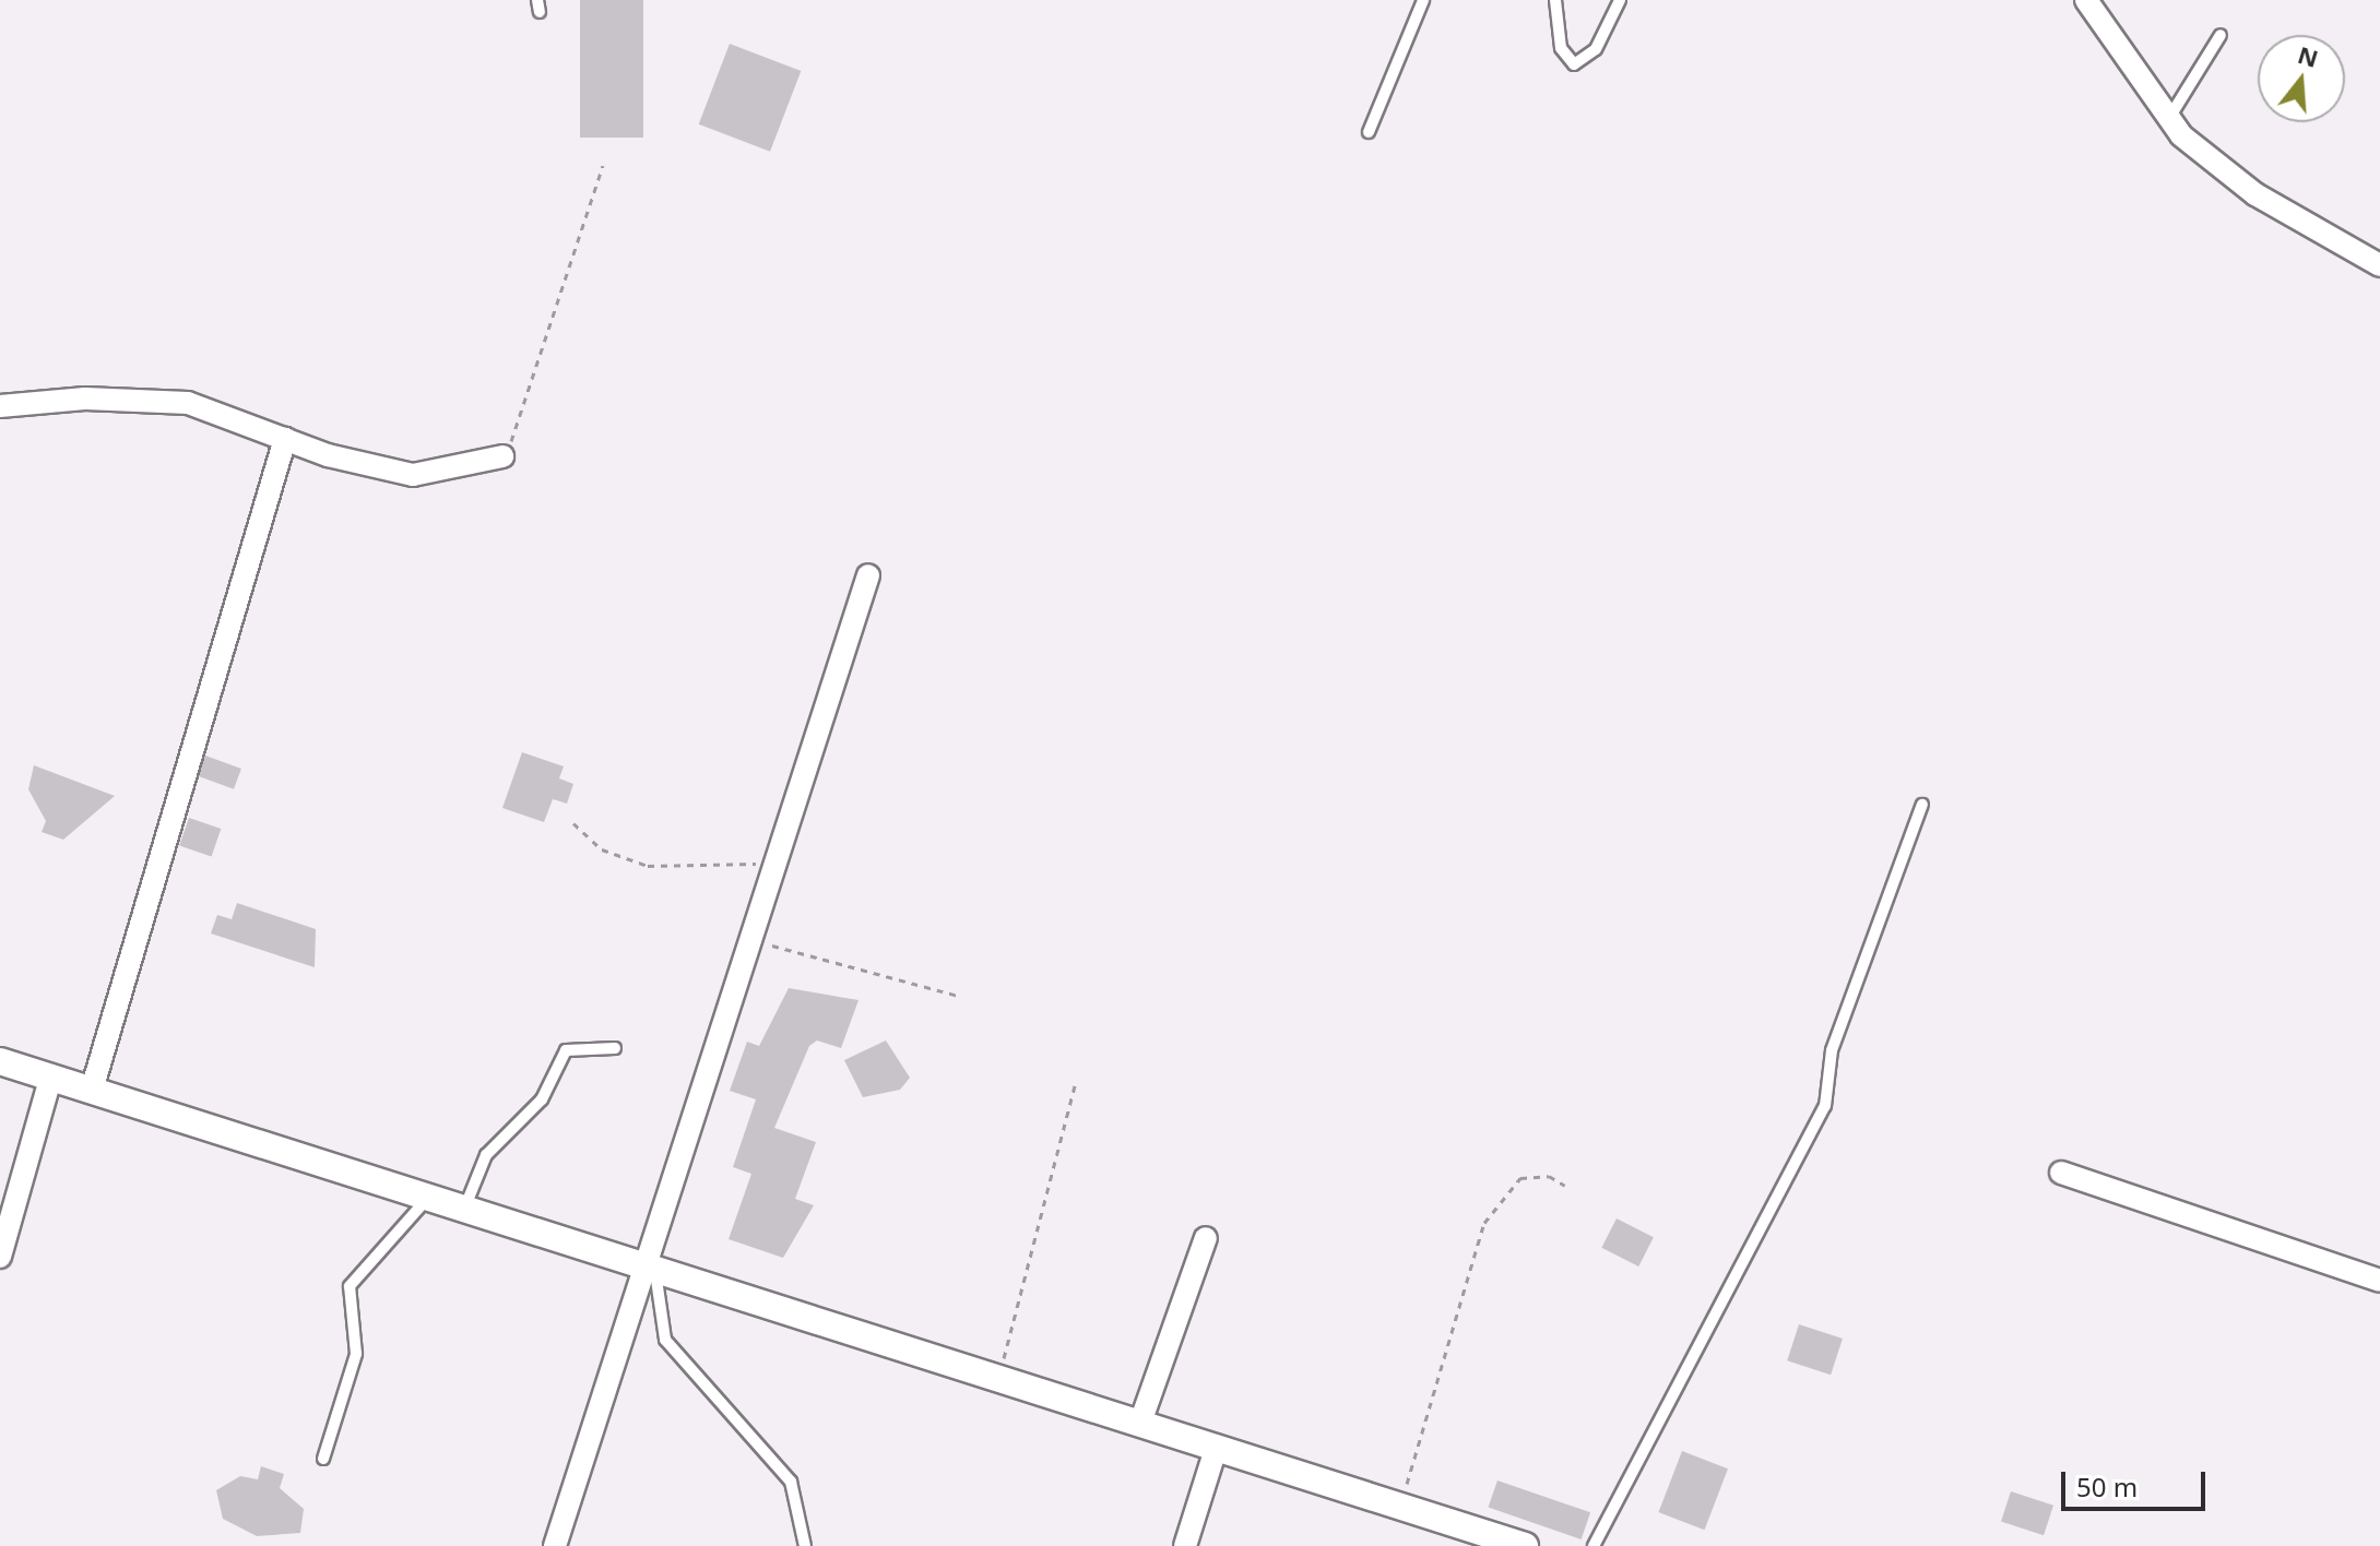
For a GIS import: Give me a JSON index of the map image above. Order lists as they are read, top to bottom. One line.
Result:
{"scale_bar":"50 m","north":"top"}
